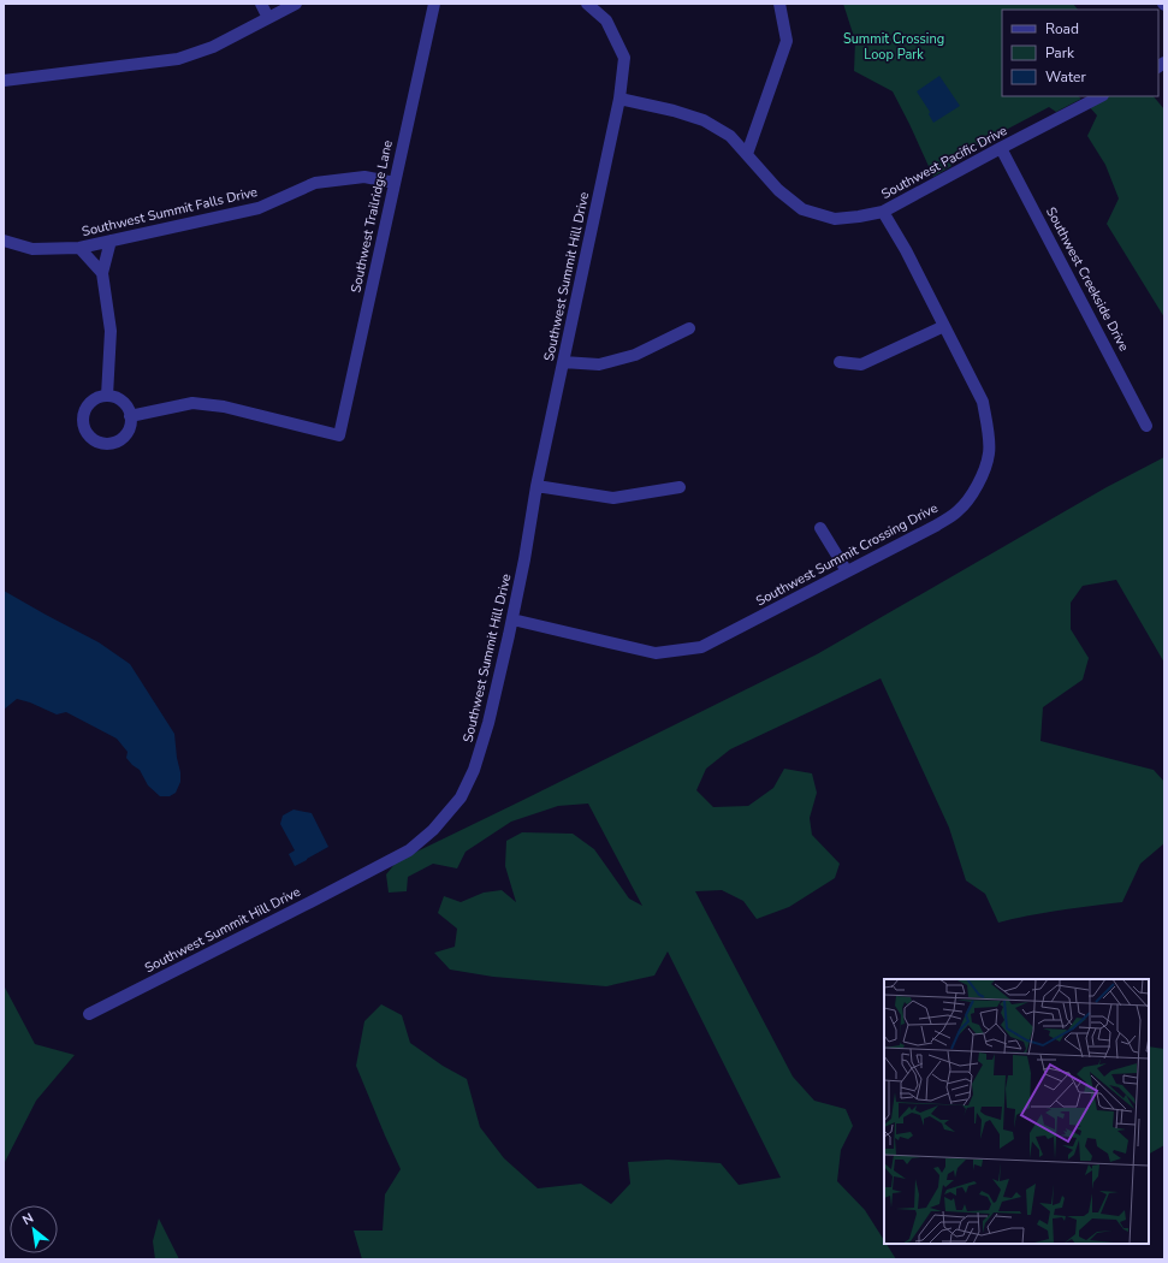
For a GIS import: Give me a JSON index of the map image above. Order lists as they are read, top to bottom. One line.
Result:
{"streets":{"street":["Southwest Pacific Drive","Southwest Summit Falls Drive","Southwest Trailridge Lane","Southwest Summit Hill Drive","Southwest Creekside Drive","Southwest Summit Crossing Drive"]},"crossings":[["Southwest Pacific Drive","Southwest Summit Hill Drive"],["Southwest Pacific Drive","Southwest Creekside Drive"],["Southwest Pacific Drive","Southwest Summit Crossing Drive"],["Southwest Summit Falls Drive","Southwest Trailridge Lane"],["Southwest Summit Hill Drive","Southwest Summit Crossing Drive"]],"parks":["Summit Crossing Loop Park"],"legend":["Road","Park","Water"],"north":"top left"}
